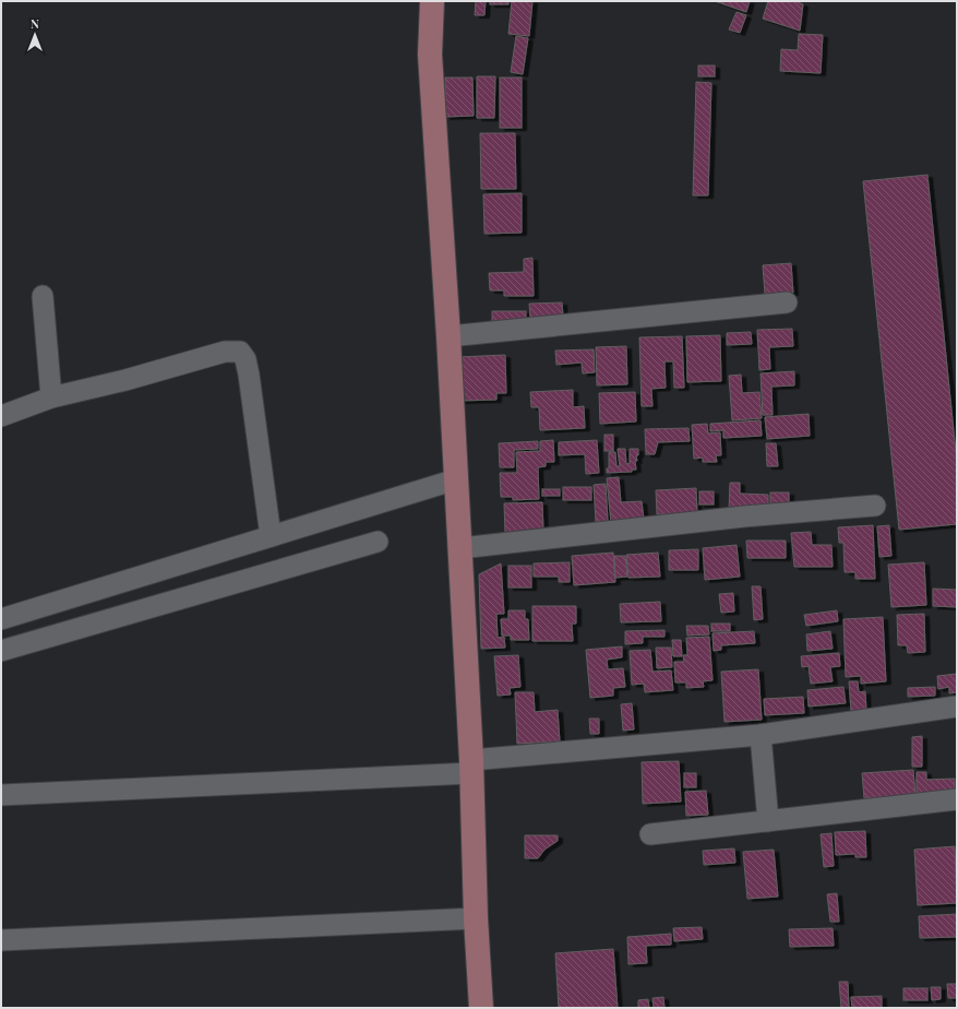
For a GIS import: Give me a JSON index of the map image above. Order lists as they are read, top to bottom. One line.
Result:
{"north":"top"}
